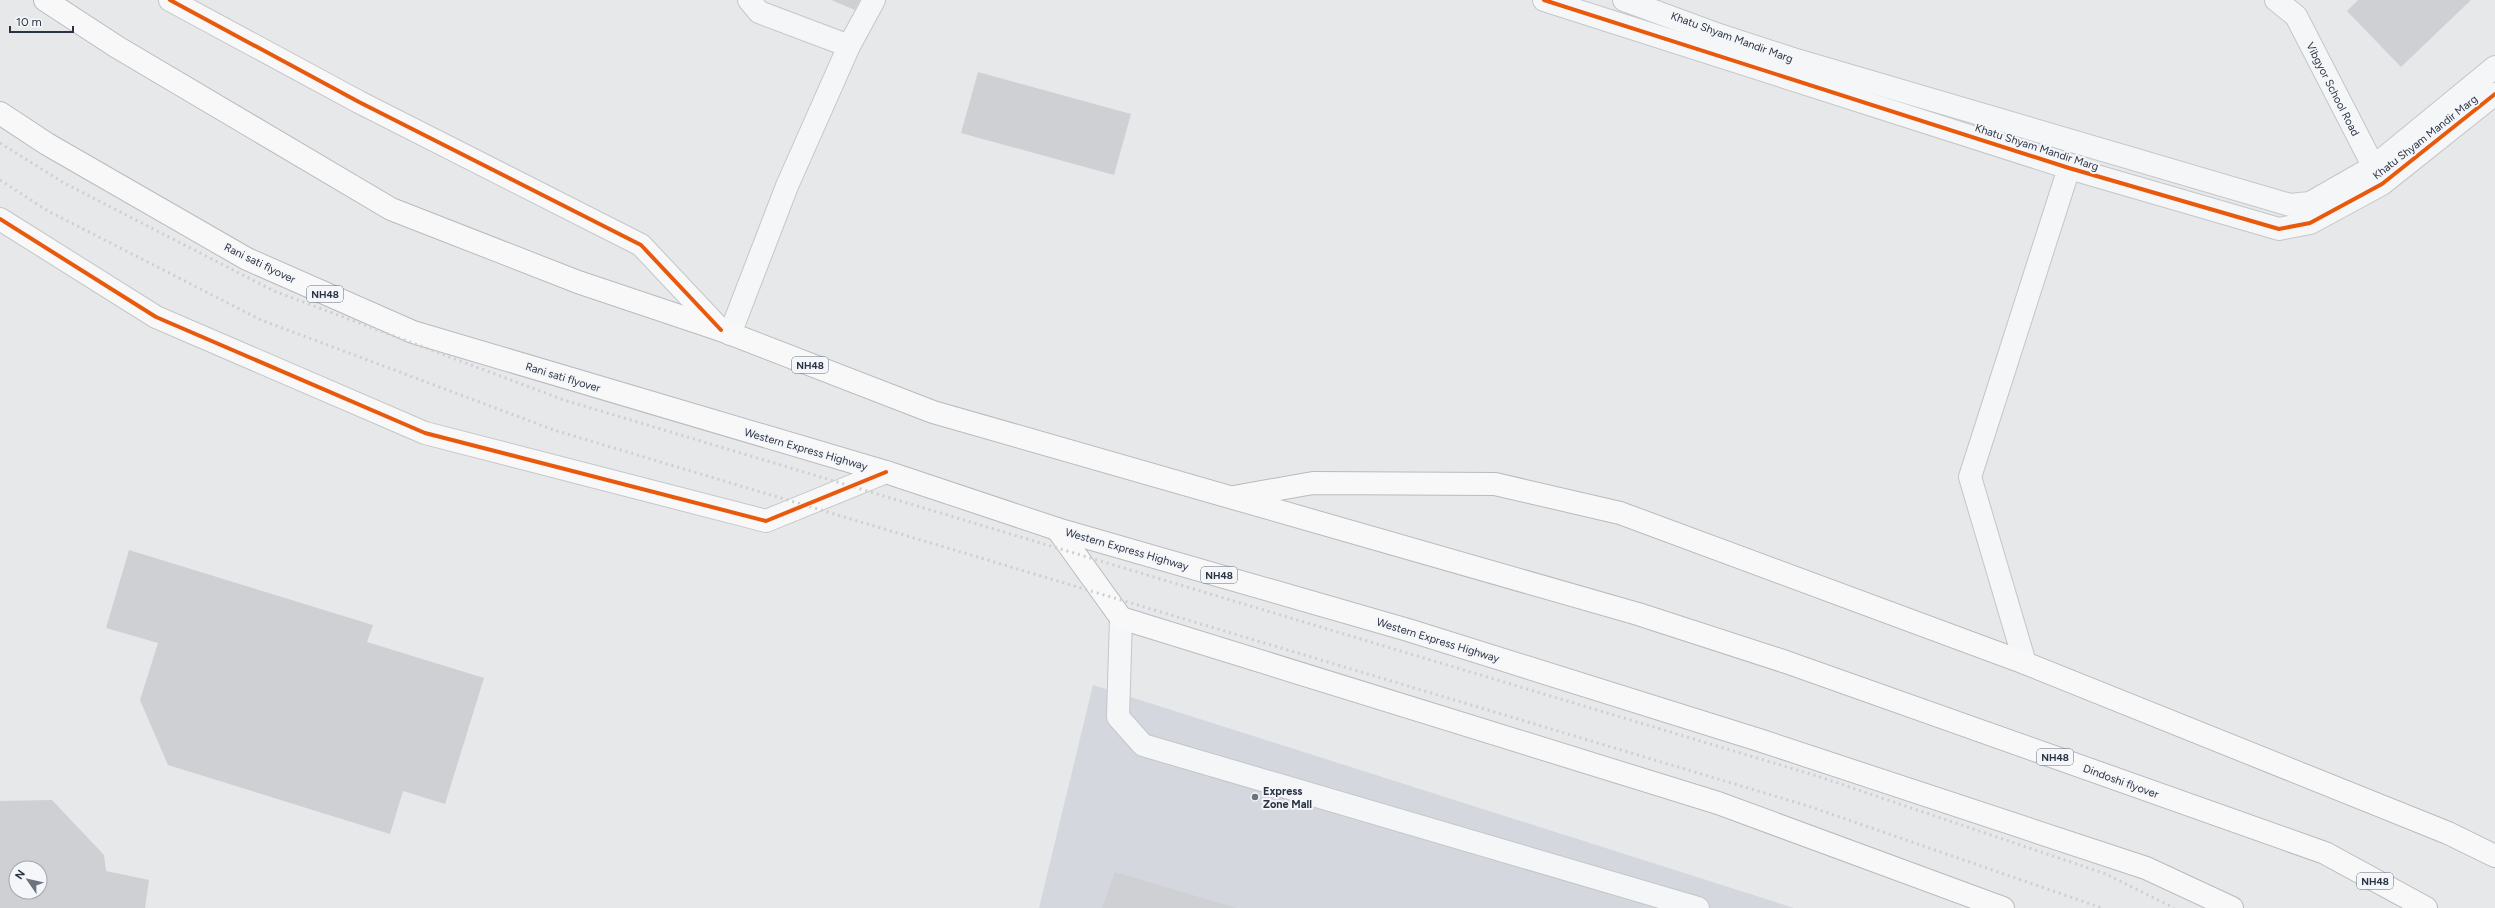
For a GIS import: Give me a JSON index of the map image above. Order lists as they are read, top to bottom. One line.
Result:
{"streets":{"main road":["Rani sati flyover","NH48","Western Express Highway","Dindoshi flyover"],"street":["Khatu Shyam Mandir Marg","Vibgyor School Road"]},"crossings":[["Khatu Shyam Mandir Marg","Vibgyor School Road"],["Rani sati flyover","Western Express Highway"],["NH48","Dindoshi flyover"]],"places":["Express Zone Mall"],"scale_bar":"10 m","north":"top left"}
